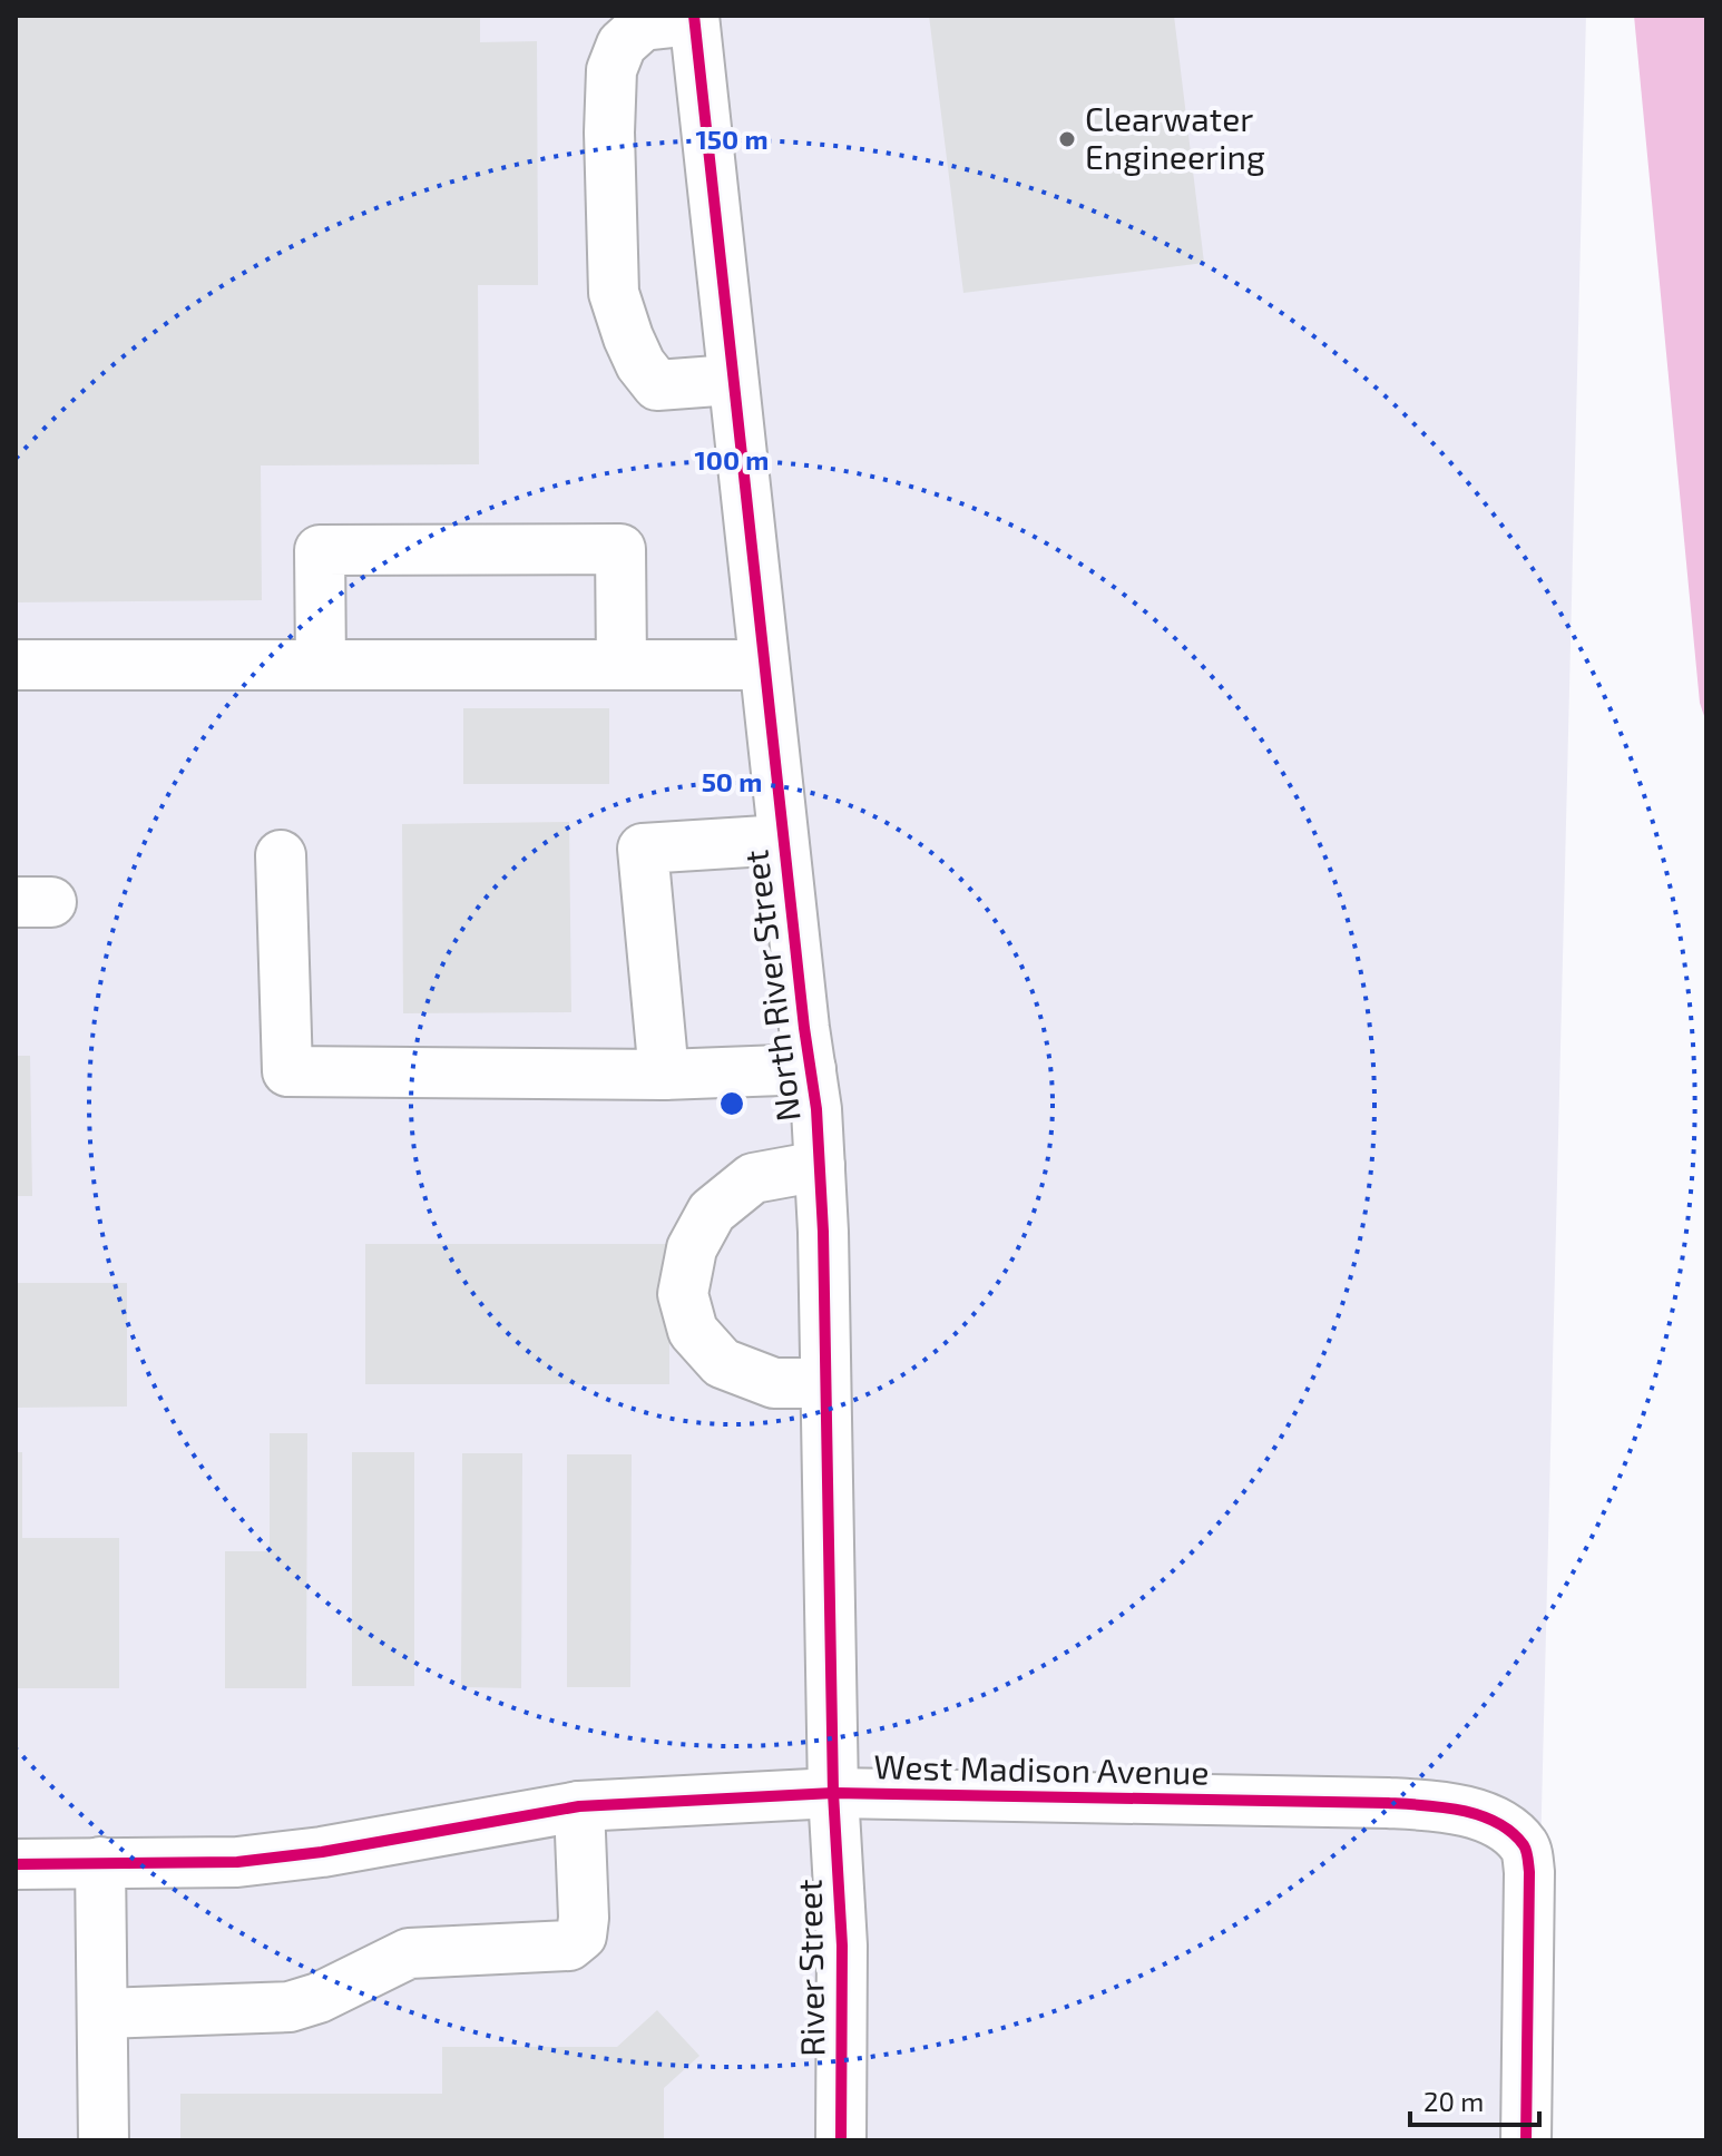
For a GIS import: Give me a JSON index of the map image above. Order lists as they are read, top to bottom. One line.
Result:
{"streets":{"street":["North River Street","West Madison Avenue","River Street"]},"crossings":[["North River Street","West Madison Avenue"],["North River Street","River Street"],["West Madison Avenue","River Street"]],"places":["Clearwater Engineering"],"scale_bar":"20 m","rings":["150 m","100 m","50 m"]}
